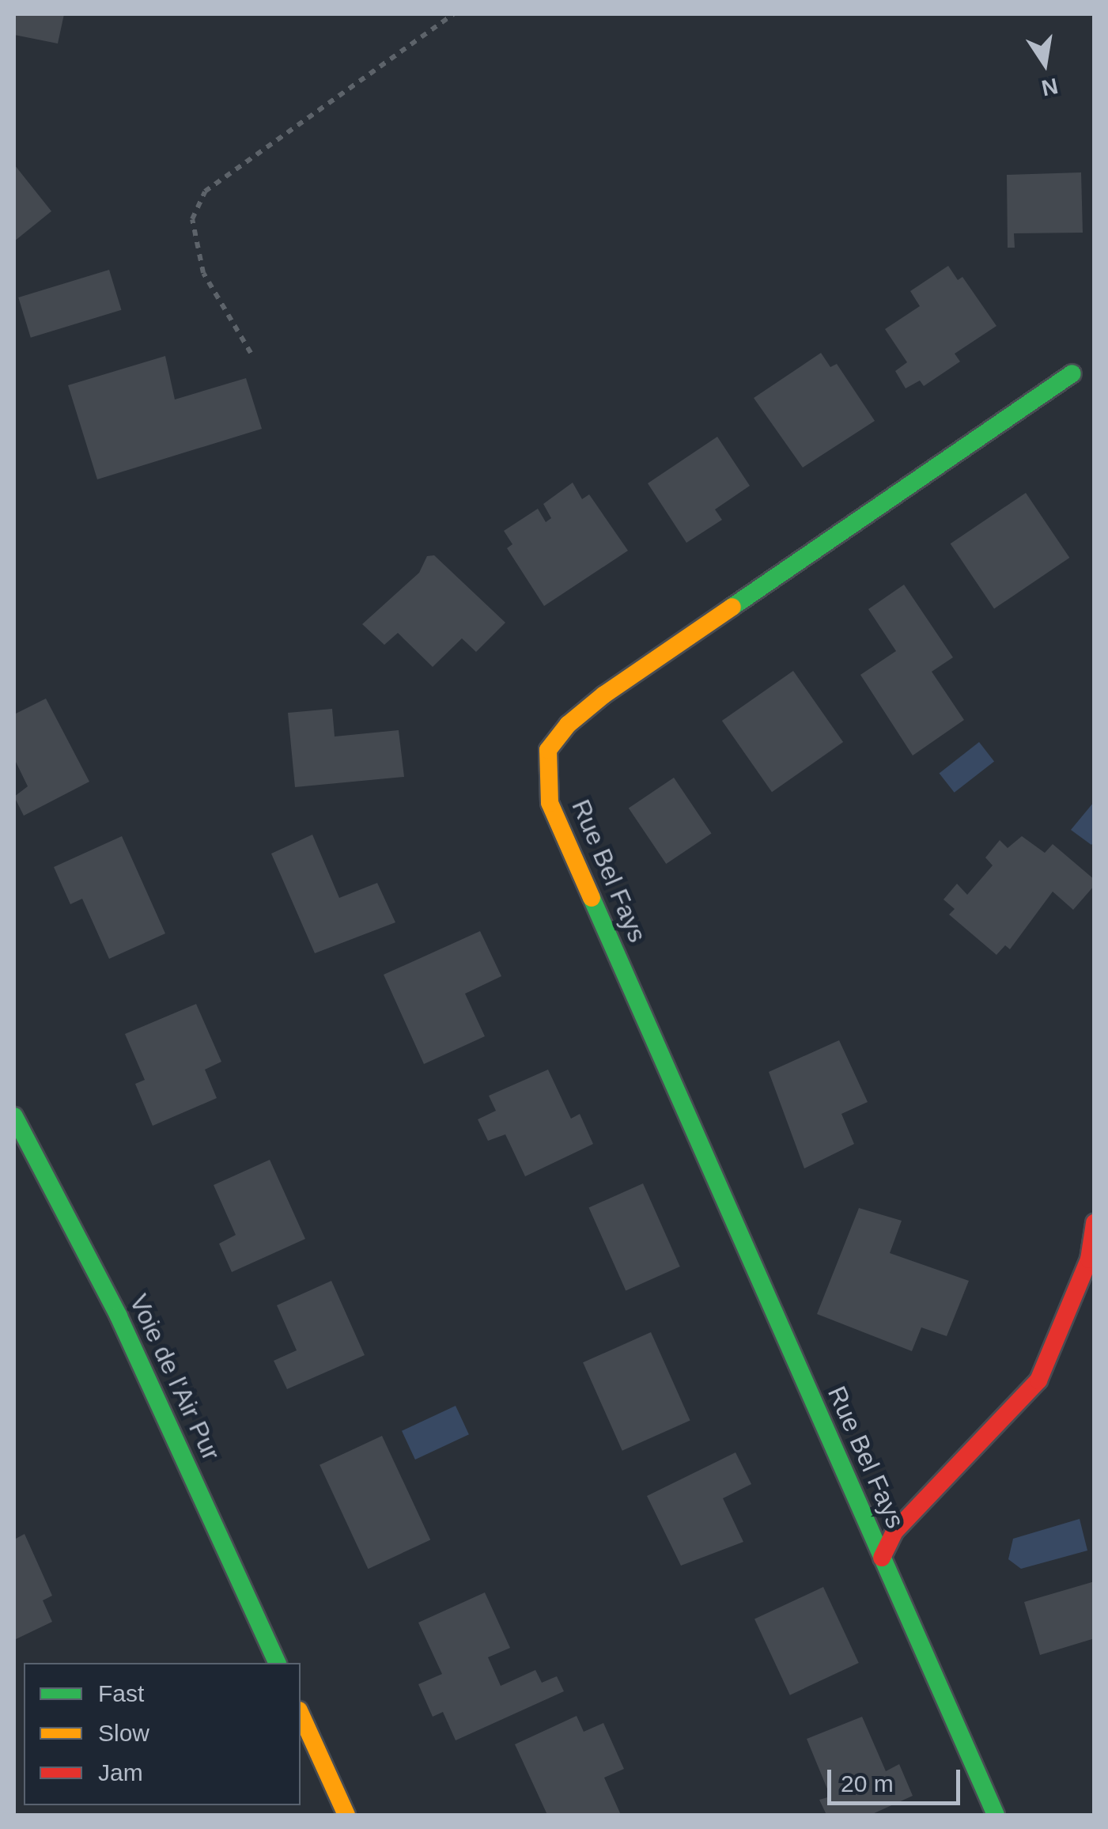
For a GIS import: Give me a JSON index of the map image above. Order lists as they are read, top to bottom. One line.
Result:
{"streets":{"street":["Rue Bel Fays","Voie de l'Air Pur"]},"legend":["Fast","Slow","Jam"],"scale_bar":"20 m","north":"bottom"}
